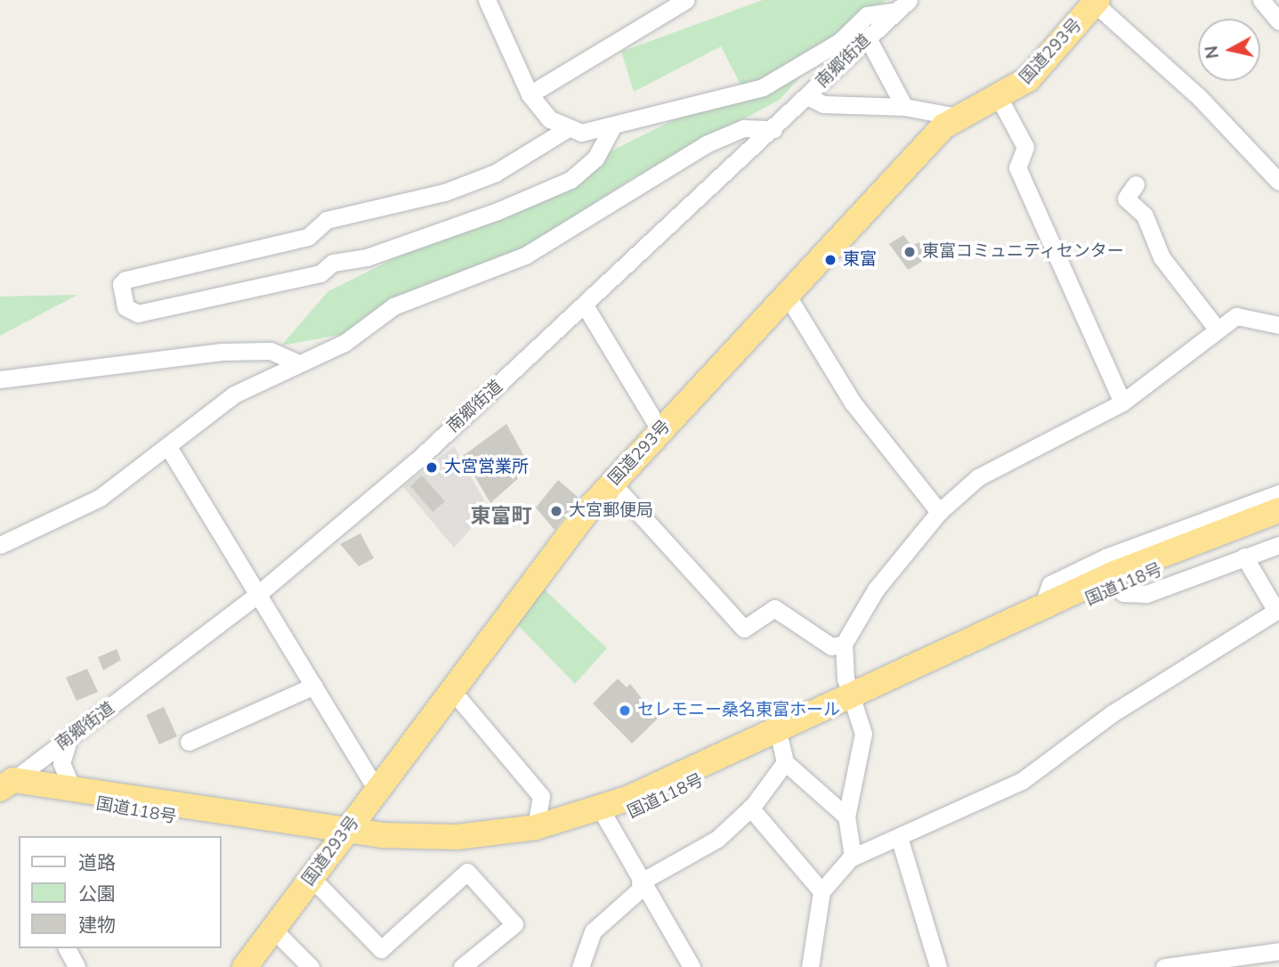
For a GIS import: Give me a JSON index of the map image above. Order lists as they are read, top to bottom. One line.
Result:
{"streets":{"highway":["国道293号","国道118号"],"street":["南郷街道"]},"crossings":[["国道293号","国道118号"],["南郷街道","国道118号"]],"districts":["東富町"],"places":["東富コミュニティセンター","東富","大宮営業所","大宮郵便局","セレモニー桑名東富ホール"],"legend":["道路","公園","建物"],"north":"left"}
